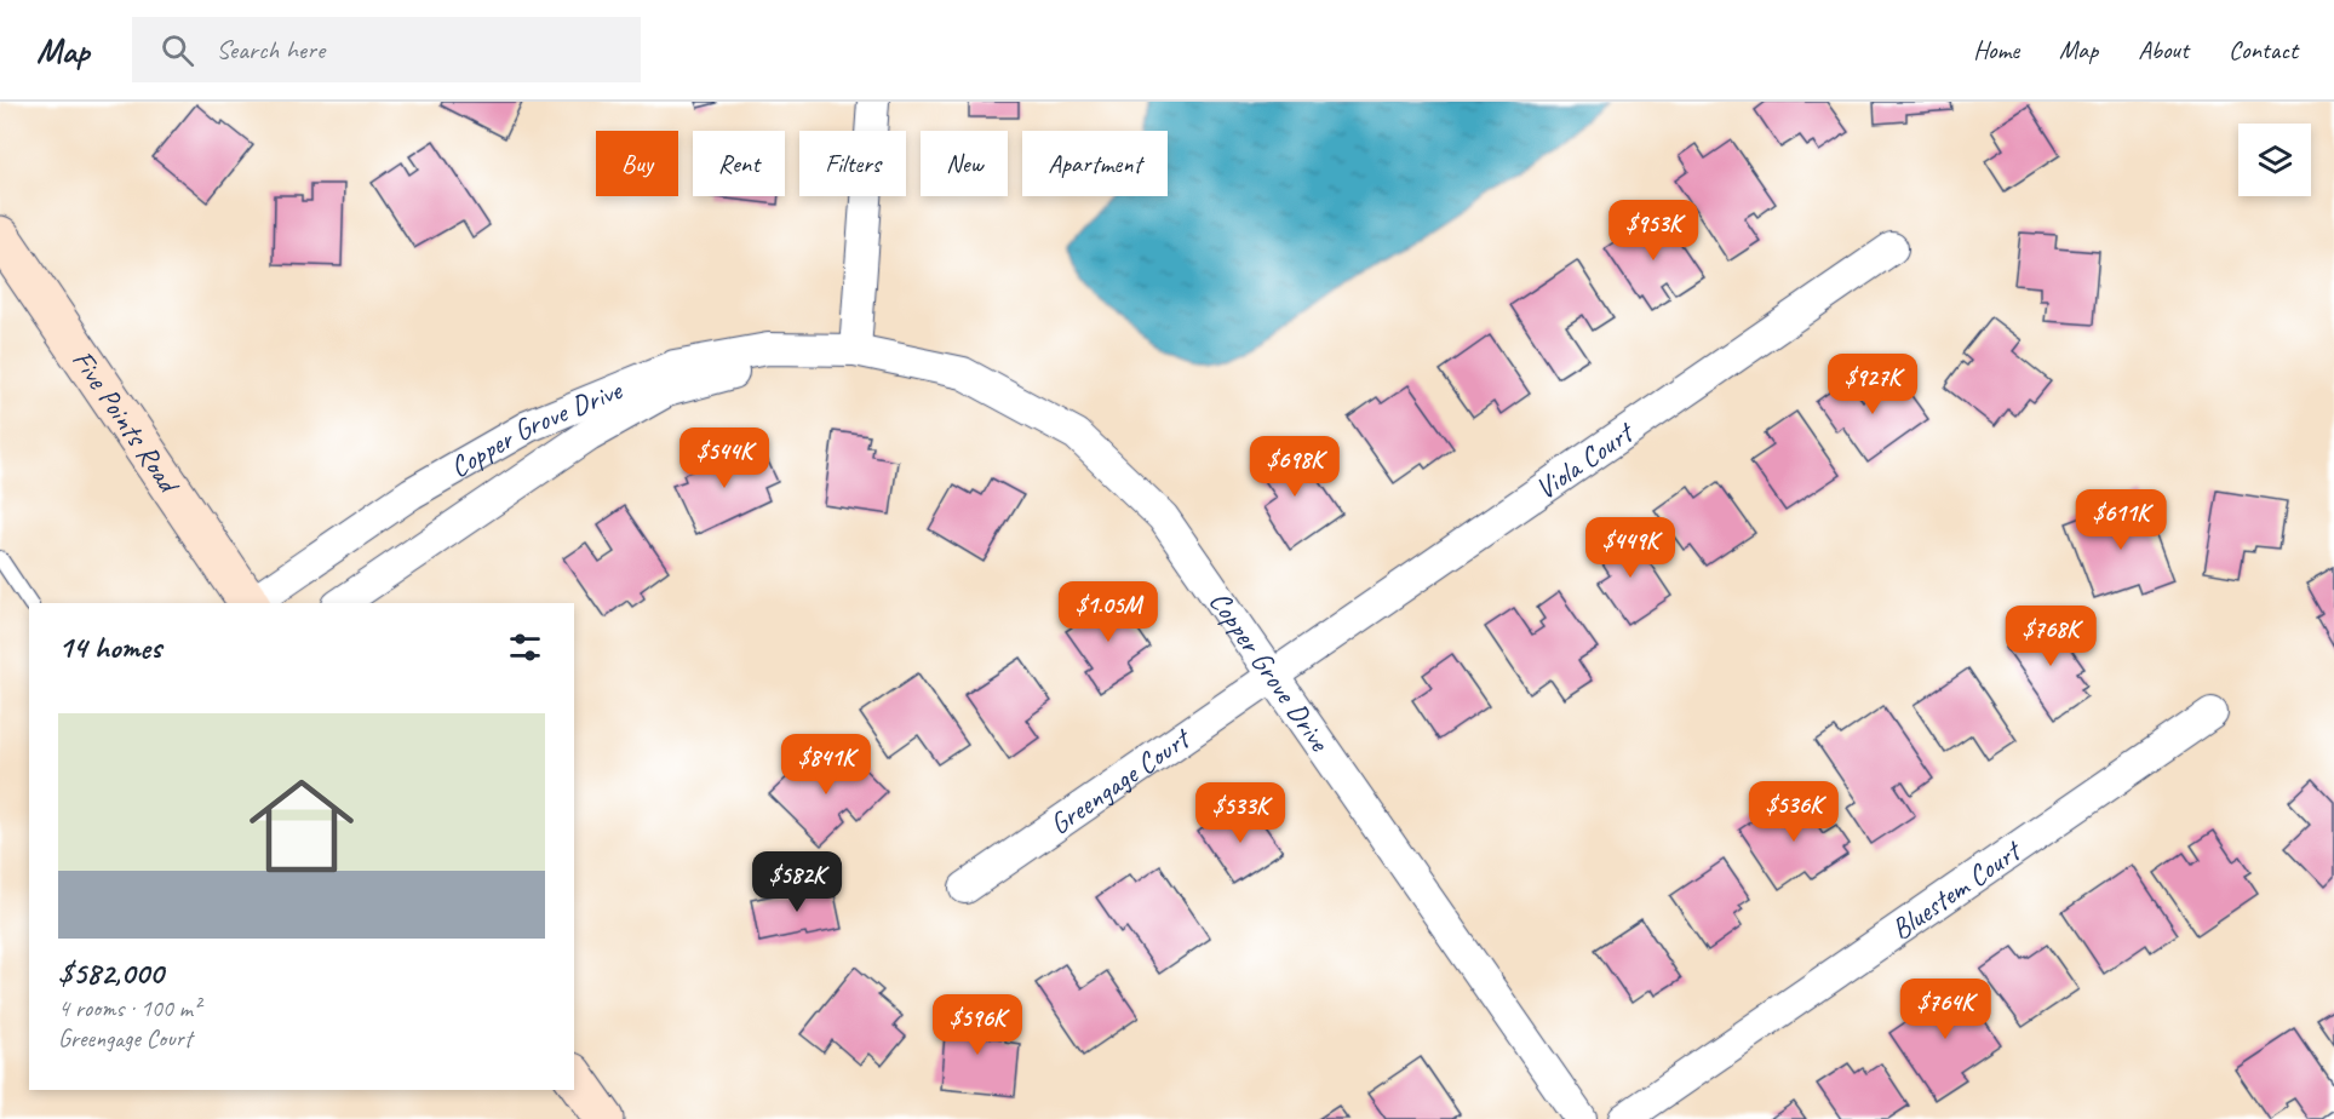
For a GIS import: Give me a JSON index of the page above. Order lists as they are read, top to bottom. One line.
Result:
{"streets":{"street":["Five Points Road","Copper Grove Drive","Viola Court","Greengage Court","Bluestem Court"]},"crossings":[["Copper Grove Drive","Viola Court"],["Copper Grove Drive","Greengage Court"],["Viola Court","Greengage Court"]],"page":{"header":"Map","search":"Search here","nav":["Home","Map","About","Contact"],"chip":["Buy","Rent","Filters","New","Apartment"],"price":["$953K","$927K","$544K","$698K","$611K","$449K","$1.05M","$768K","$841K","$536K","$533K","$582K","$764K","$596K"],"heading":"14 homes","list":[{"name":"$582,000","note":"4 rooms · 100 m² · Greengage Court"}]}}
